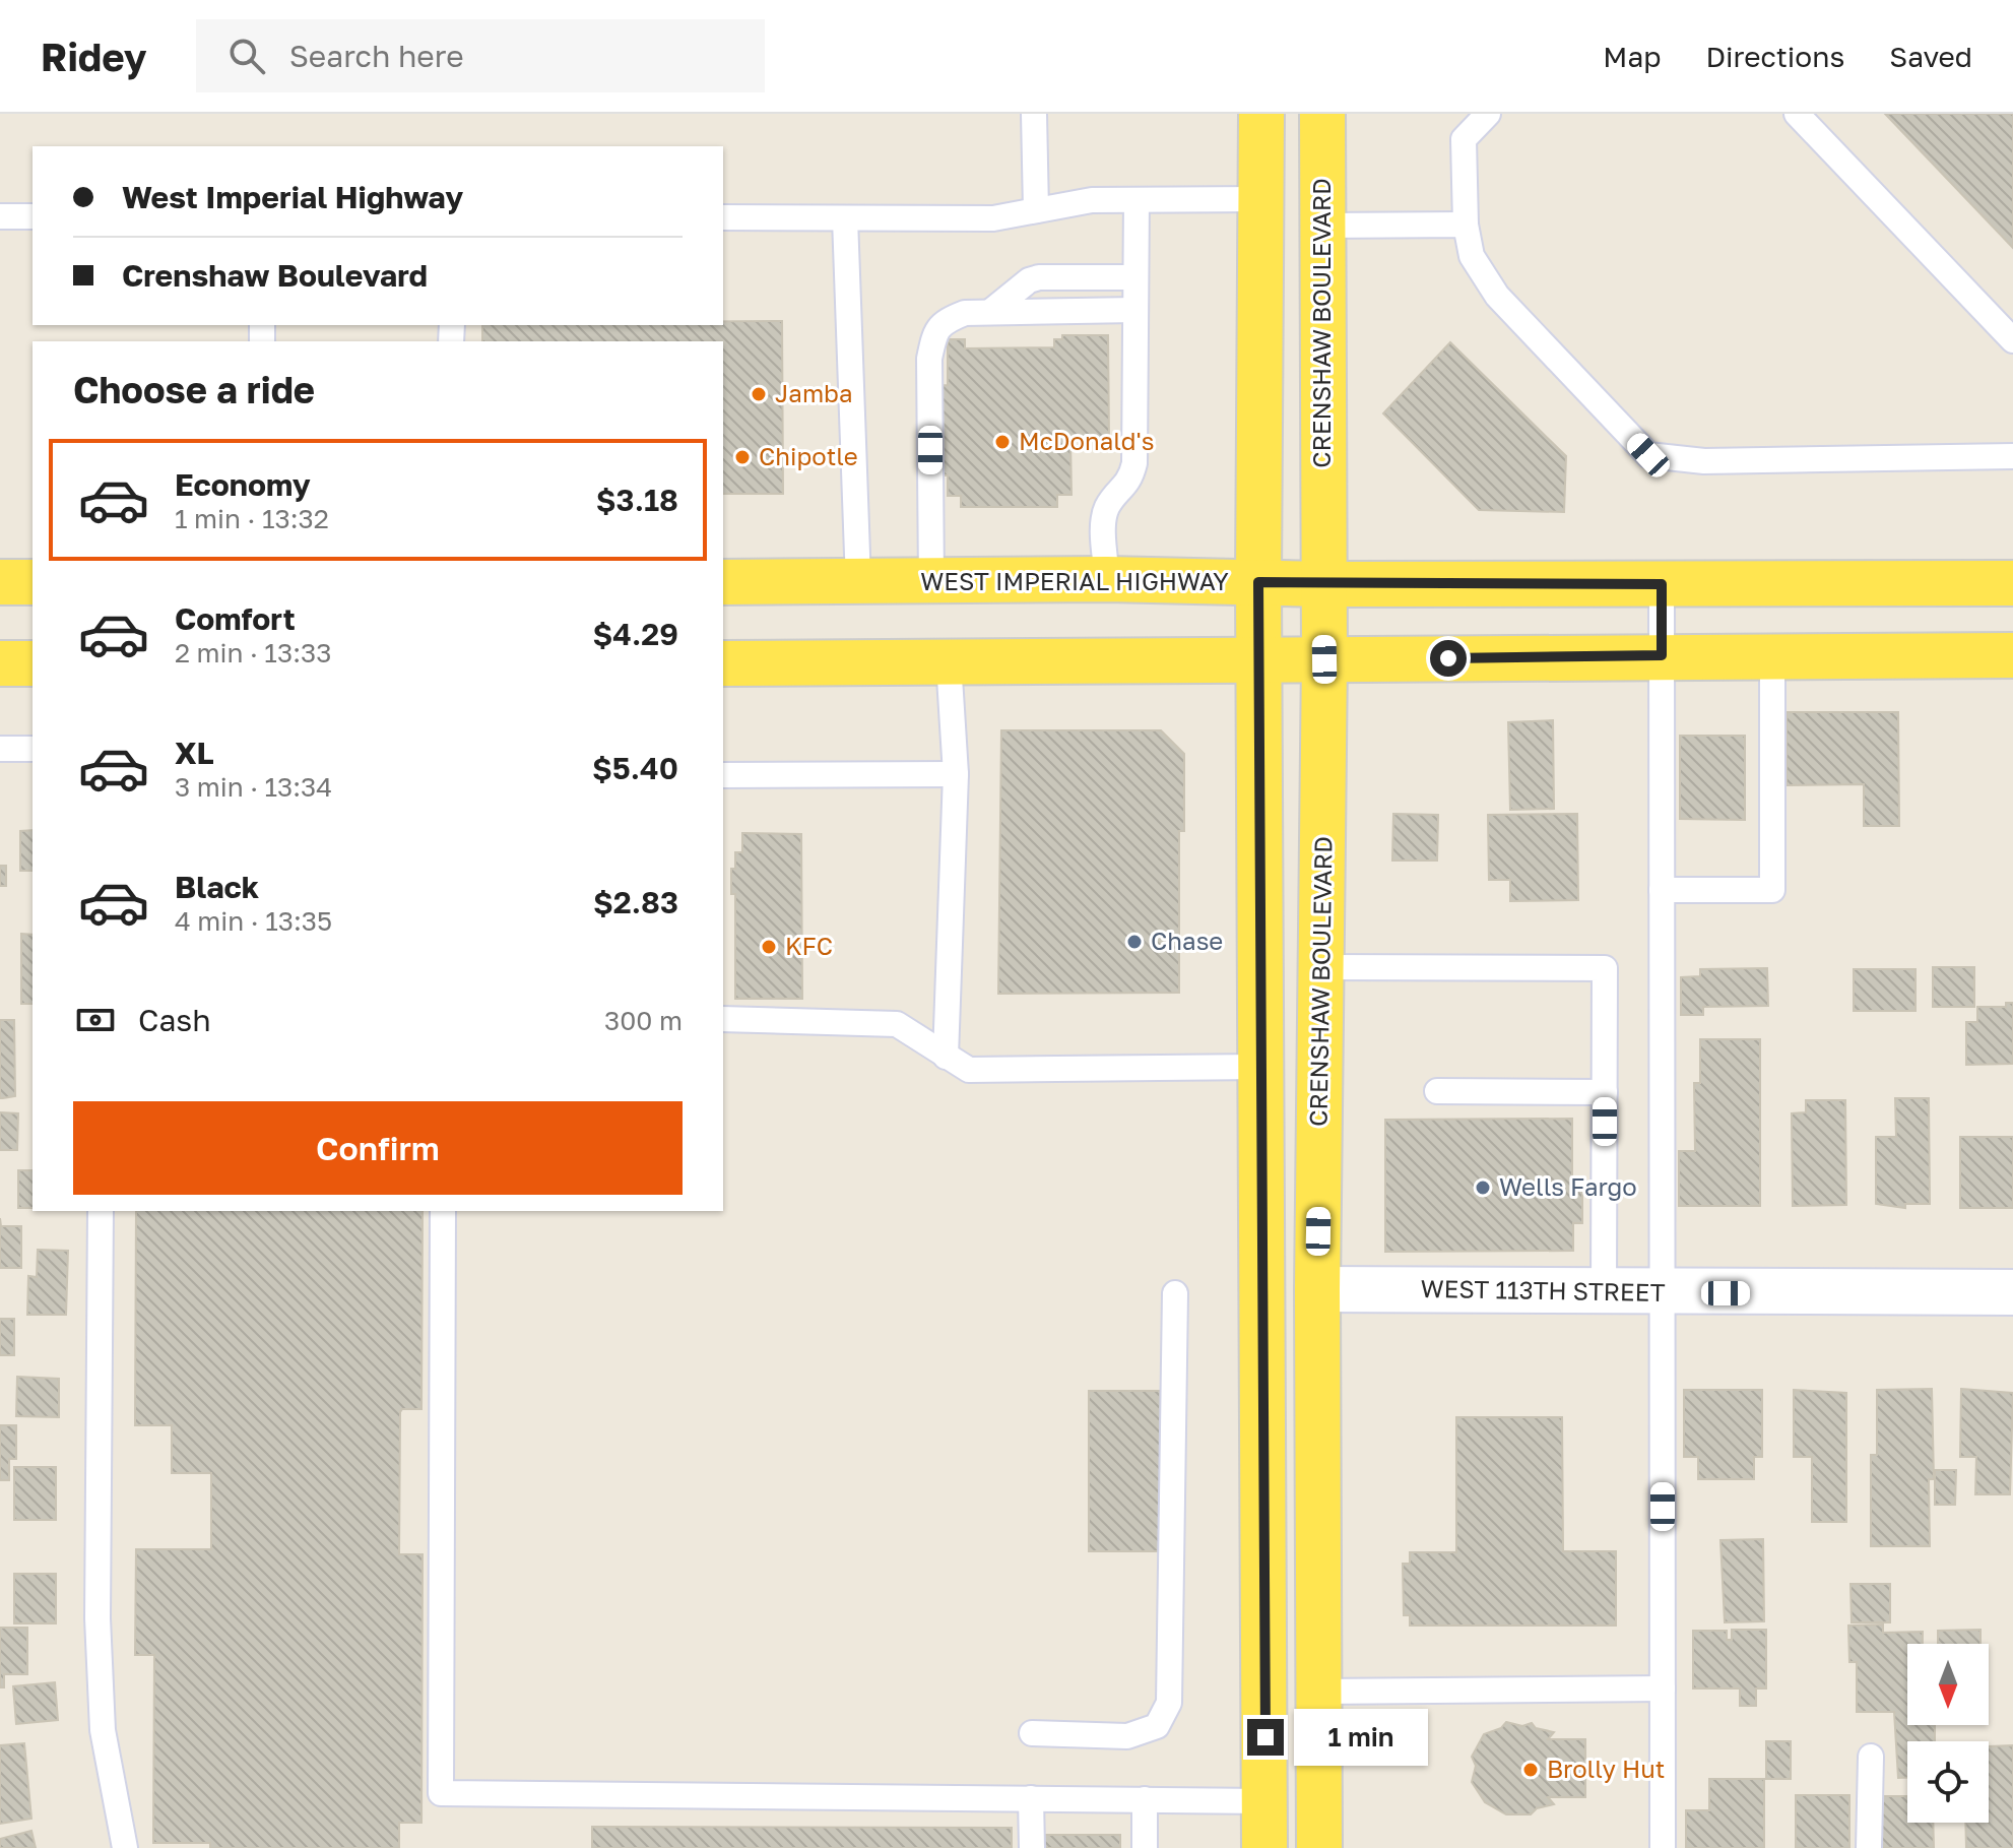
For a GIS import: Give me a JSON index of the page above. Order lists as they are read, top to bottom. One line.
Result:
{"streets":{"main road":["CRENSHAW BOULEVARD","WEST IMPERIAL HIGHWAY"],"street":["WEST 113TH STREET"]},"crossings":[["CRENSHAW BOULEVARD","WEST IMPERIAL HIGHWAY"],["CRENSHAW BOULEVARD","WEST 113TH STREET"]],"places":["Jamba","McDonald's","Chipotle","Chase","KFC","Wells Fargo","Brolly Hut"],"north":"bottom","page":{"header":"Ridey","search":"Search here","nav":["Map","Directions","Saved"],"banner":["West Imperial Highway","Crenshaw Boulevard"],"heading":"Choose a ride","list":[{"name":"Economy","note":"1 min · 13:32","value":"$3.18"},{"name":"Comfort","note":"2 min · 13:33","value":"$4.29"},{"name":"XL","note":"3 min · 13:34","value":"$5.40"},{"name":"Black","note":"4 min · 13:35","value":"$2.83"}],"pay":["Cash","300 m"],"buttons":"Confirm","bubble":"1 min"}}
